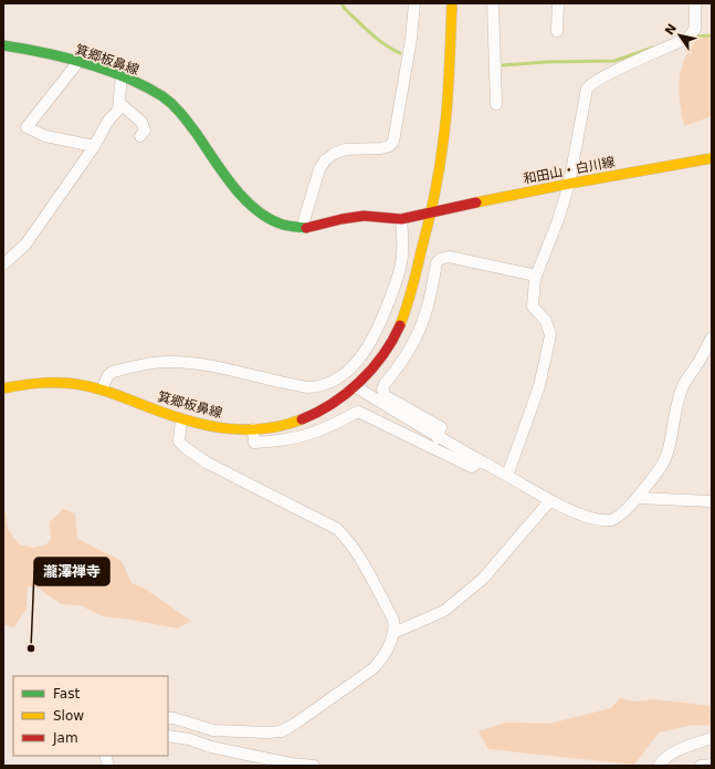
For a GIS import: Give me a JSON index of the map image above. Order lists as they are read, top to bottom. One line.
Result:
{"streets":{"main road":["箕郷板鼻線","和田山・白川線"]},"crossings":[["箕郷板鼻線","和田山・白川線"]],"places":["瀧澤禅寺"],"legend":["Fast","Slow","Jam"],"north":"top left"}
